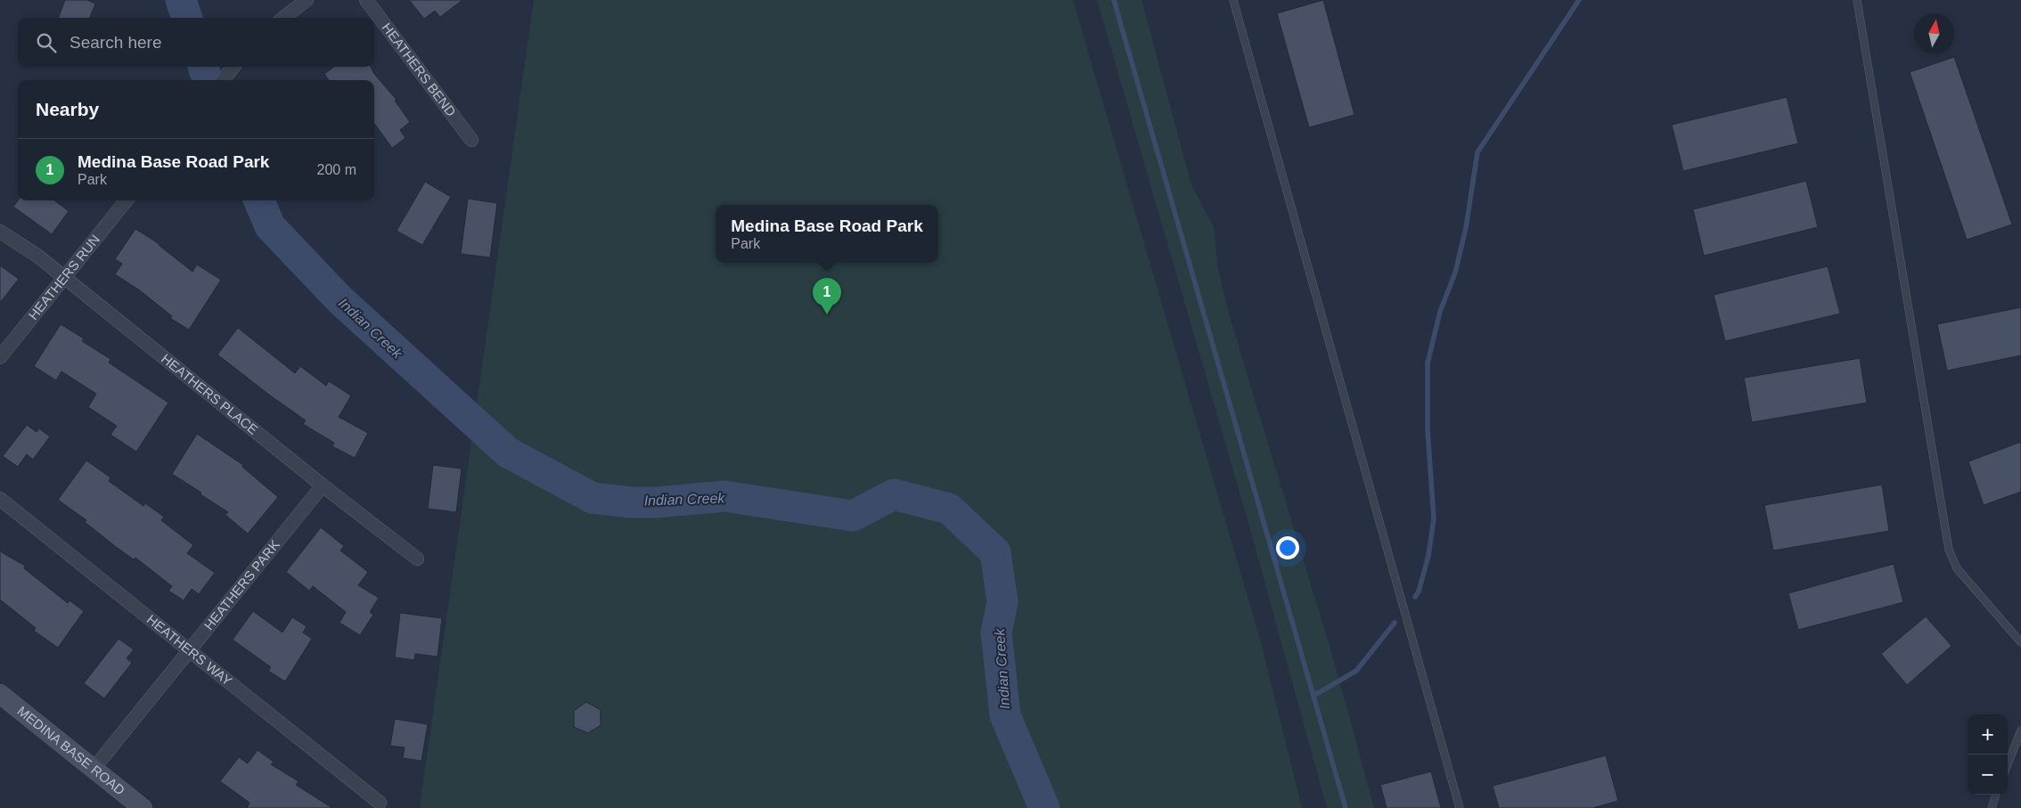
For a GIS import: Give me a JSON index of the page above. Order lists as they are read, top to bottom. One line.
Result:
{"streets":{"street":["HEATHERS BEND","HEATHERS RUN","HEATHERS PLACE","HEATHERS PARK","HEATHERS WAY","MEDINA BASE ROAD"]},"crossings":[["HEATHERS RUN","HEATHERS PLACE"],["HEATHERS PLACE","HEATHERS PARK"],["HEATHERS PARK","HEATHERS WAY"],["HEATHERS PARK","MEDINA BASE ROAD"]],"water":["Indian Creek"],"north":"top","page":{"search":"Search here","heading":"Nearby","list":[{"mark":"1","name":"Medina Base Road Park","note":"Park","value":"200 m"}],"popup":["Medina Base Road Park","Park"],"pins":"1","map_buttons":["+","−"]}}
